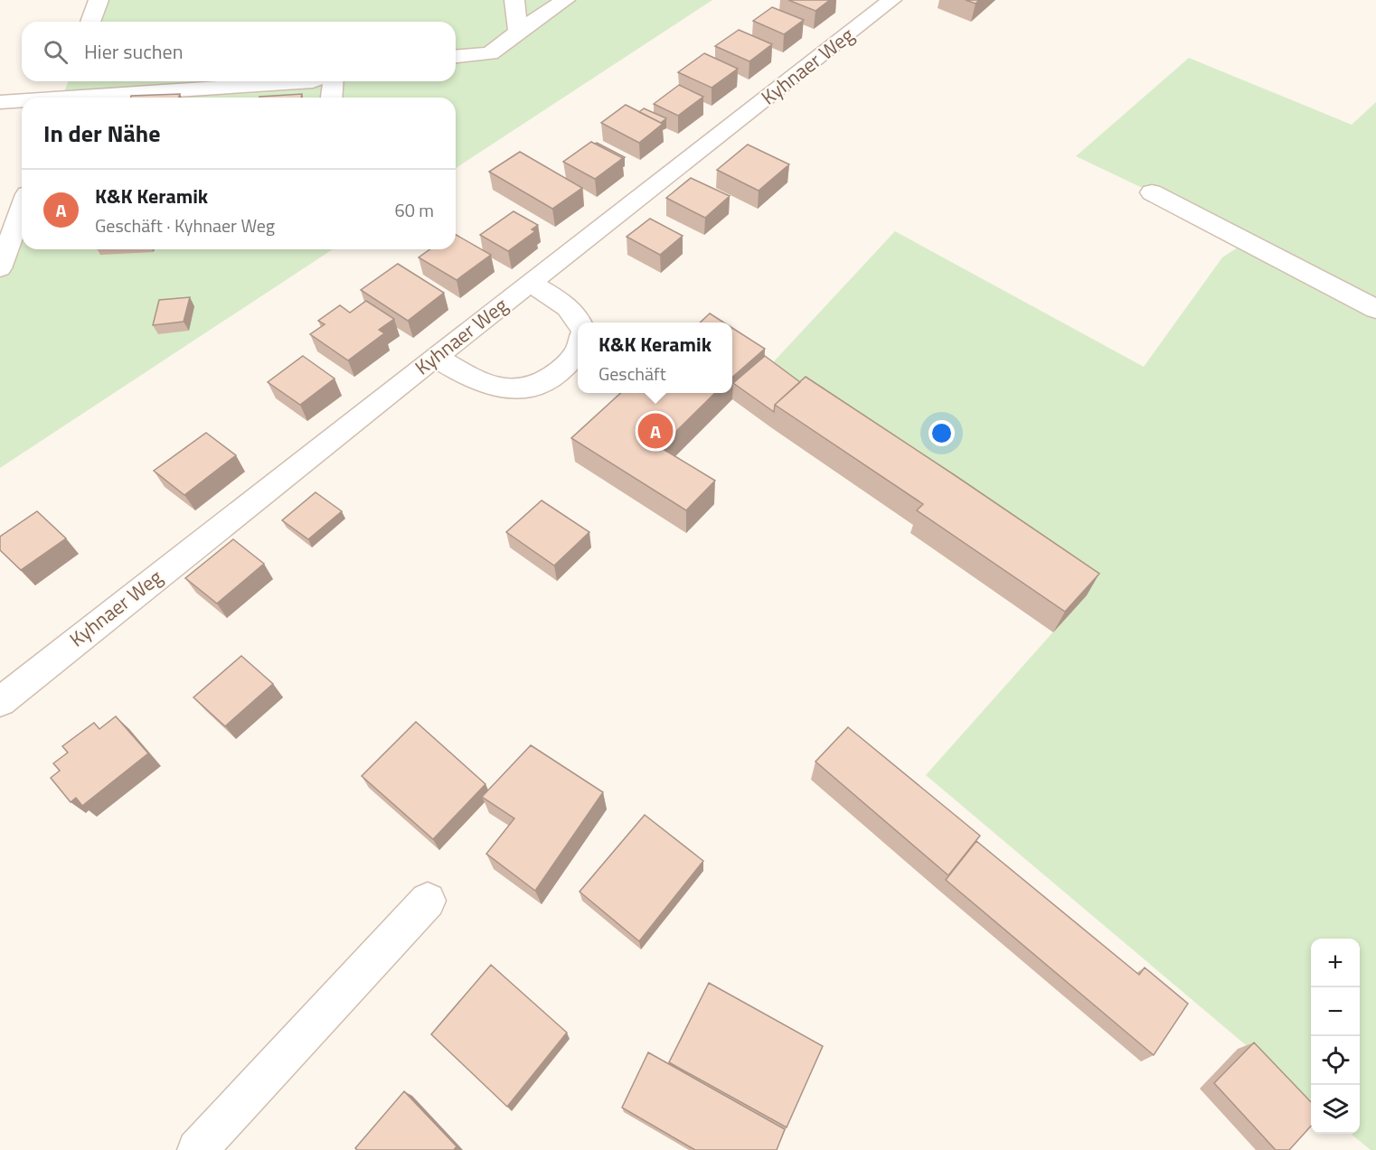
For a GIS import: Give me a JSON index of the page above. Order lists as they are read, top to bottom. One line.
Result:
{"streets":{"street":["Kyhnaer Weg"]},"page":{"search":"Hier suchen","heading":"In der Nähe","list":[{"mark":"A","name":"K&K Keramik","note":"Geschäft · Kyhnaer Weg","value":"60 m"}],"popup":["K&K Keramik","Geschäft"],"pins":"A","map_buttons":["+","−"]}}
